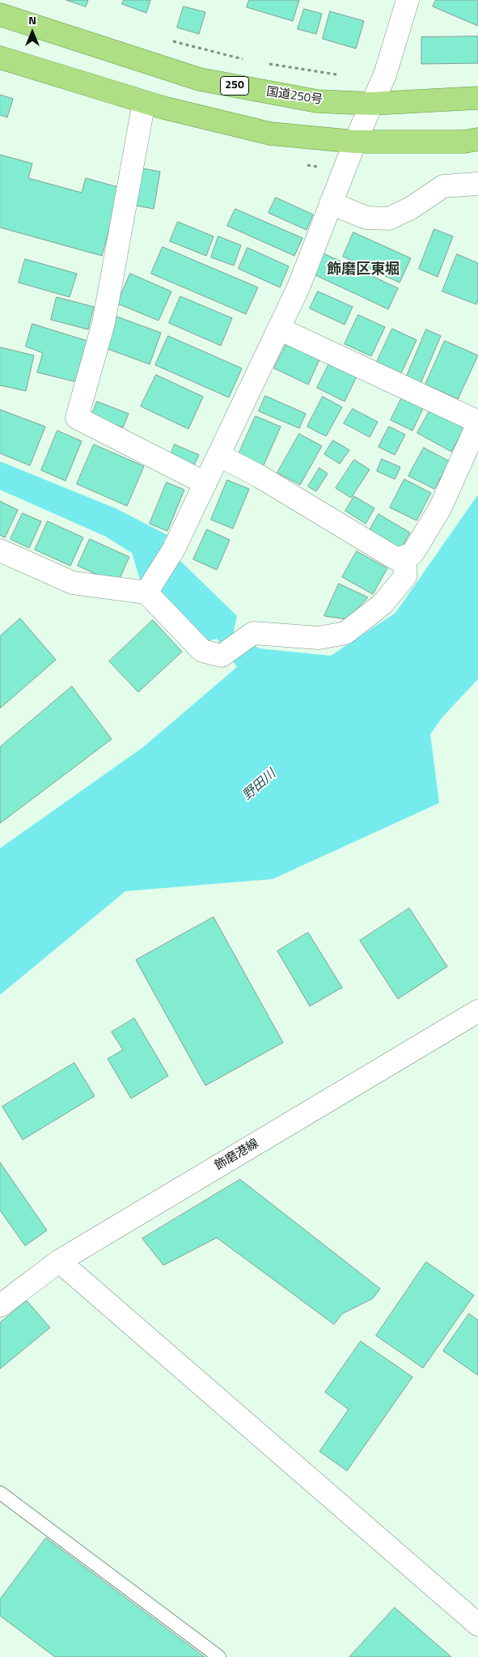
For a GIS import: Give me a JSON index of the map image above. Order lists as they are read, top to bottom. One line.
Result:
{"streets":{"highway":["250","国道250号"],"street":["飾磨港線"]},"districts":["飾磨区東堀"],"water":["野田川"],"north":"top"}
